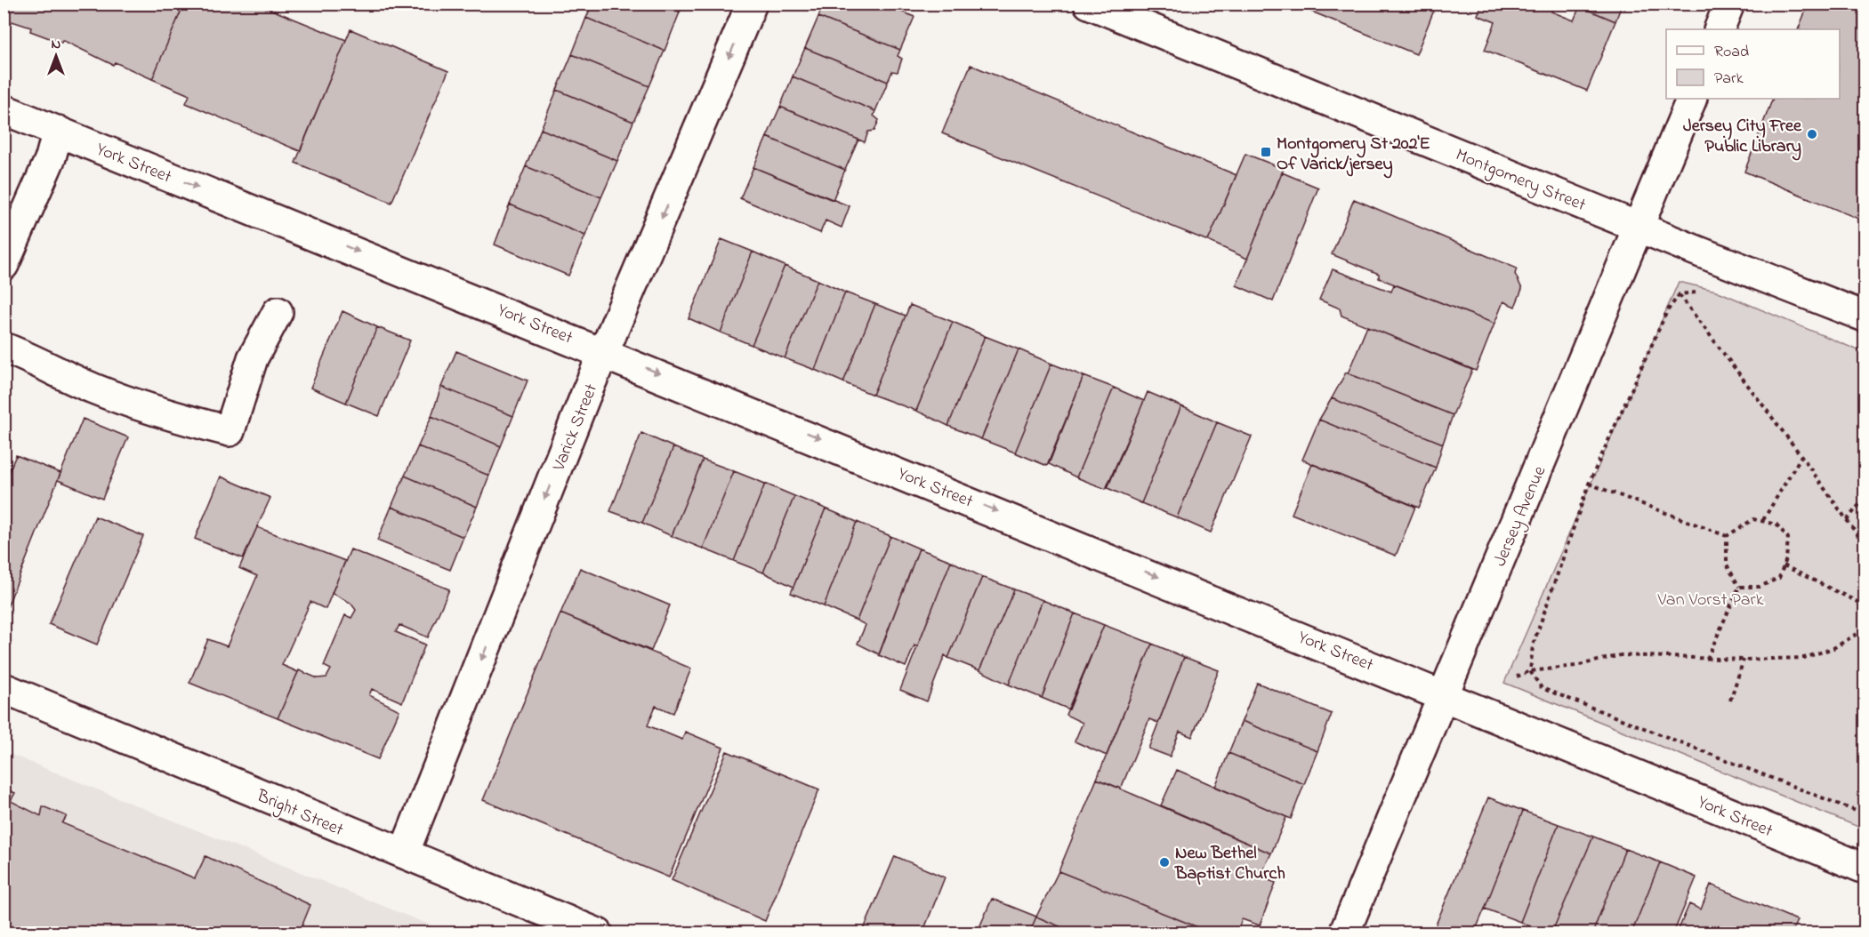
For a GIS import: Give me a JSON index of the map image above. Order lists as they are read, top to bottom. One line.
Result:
{"streets":{"street":["York Street","Montgomery Street","Varick Street","Jersey Avenue","Bright Street"]},"crossings":[["York Street","Varick Street"],["York Street","Jersey Avenue"],["Montgomery Street","Jersey Avenue"],["Varick Street","Bright Street"]],"one_way":["York Street","Varick Street"],"parks":["Van Vorst Park"],"places":{"other":["Jersey City Free Public Library","New Bethel Baptist Church"],"transit":["Montgomery St 202'E Of Varick/jersey"]},"legend":["Road","Park"],"north":"top"}
